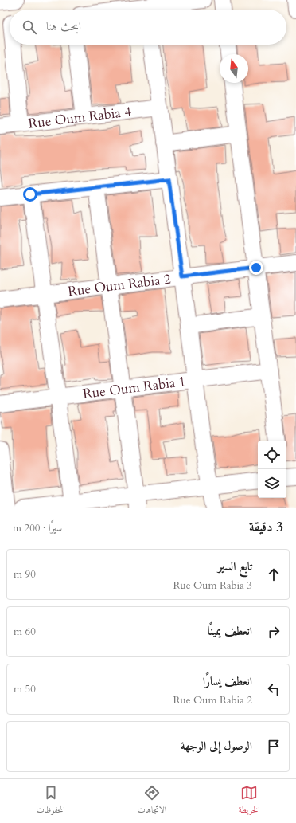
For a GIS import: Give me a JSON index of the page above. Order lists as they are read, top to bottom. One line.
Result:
{"streets":{"street":["Rue Oum Rabia 4","Rue Oum Rabia 2","Rue Oum Rabia 1"]},"north":"top","page":{"search":"ابحث هنا","heading":["3 دقيقة","سيرًا · 200 m"],"list":[["تابع السير","Rue Oum Rabia 3","90 m"],["انعطف يمينًا","60 m"],["انعطف يسارًا","Rue Oum Rabia 2","50 m"],"الوصول إلى الوجهة"],"nav":["الخريطة","الاتجاهات","المحفوظات"]}}
